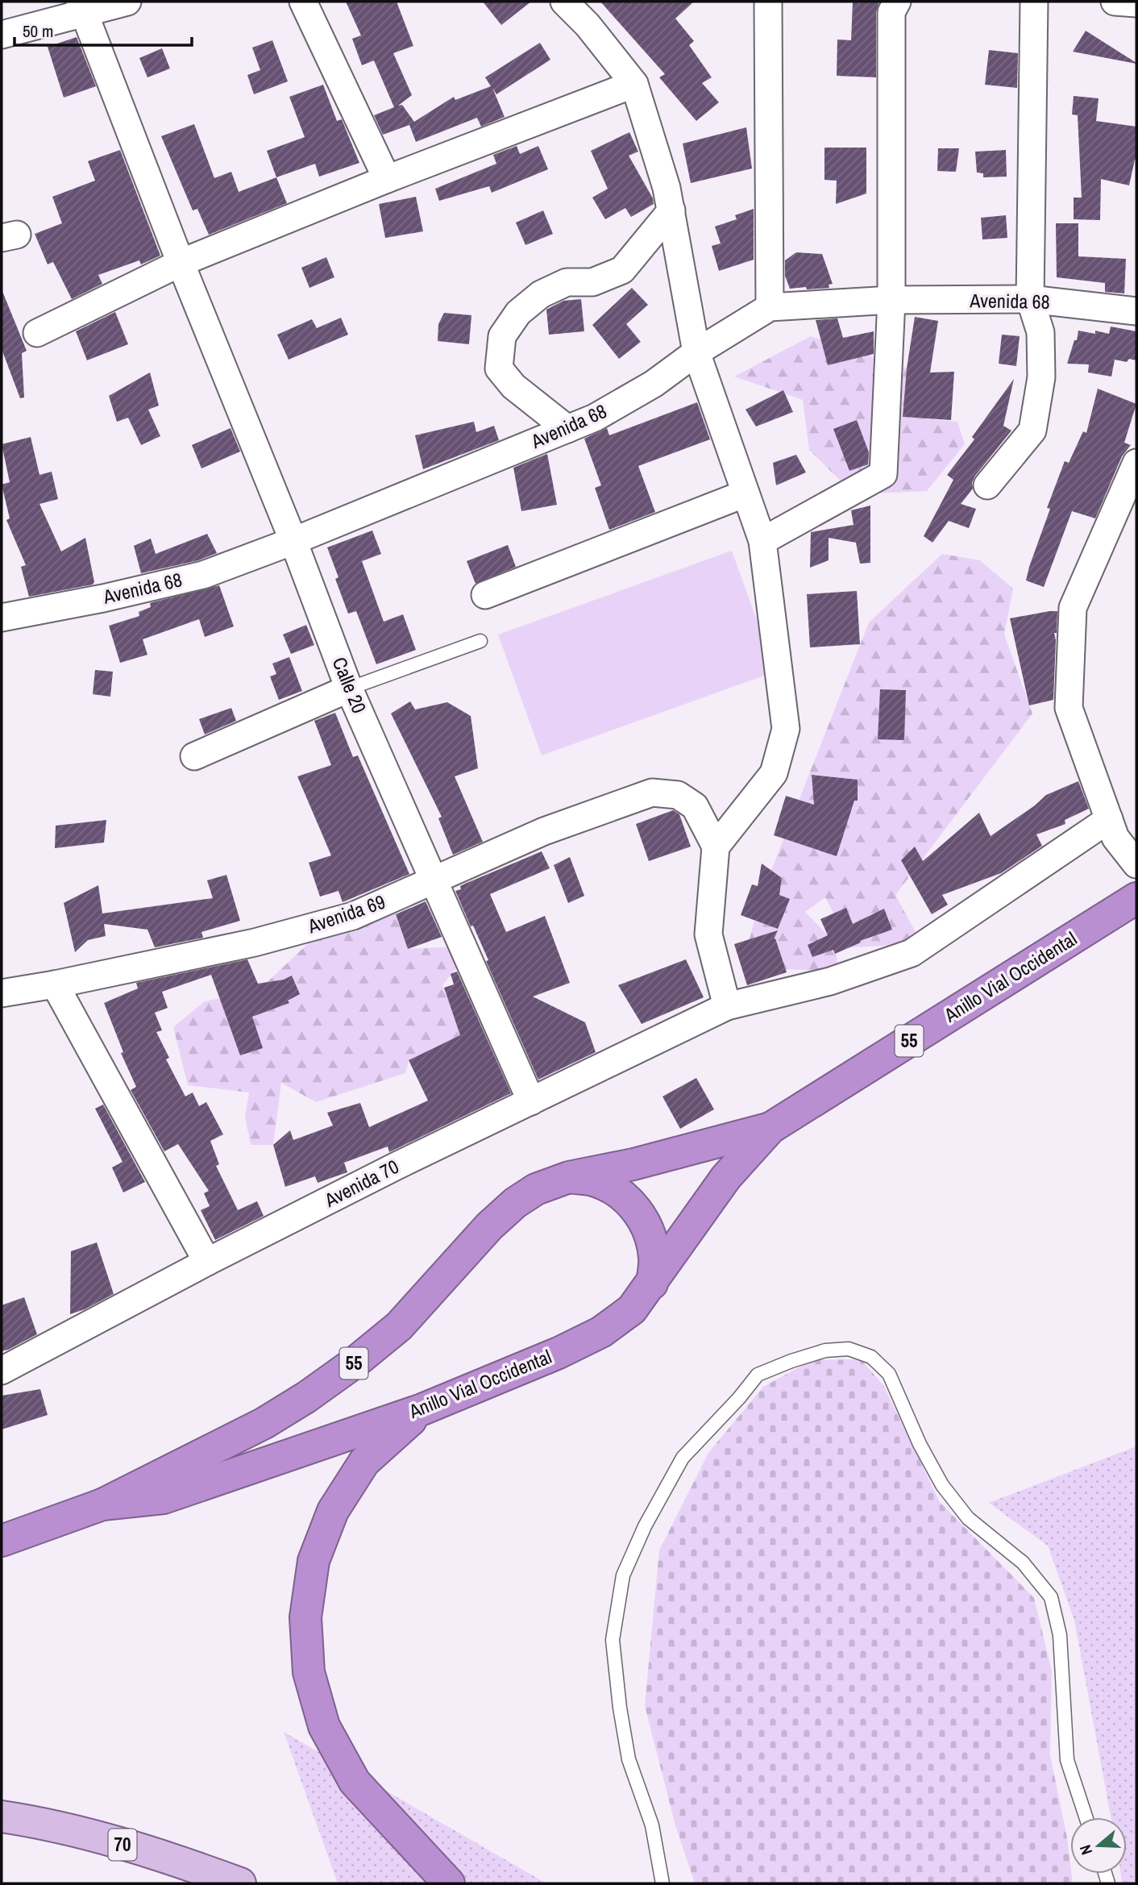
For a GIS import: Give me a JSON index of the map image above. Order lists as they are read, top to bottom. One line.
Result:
{"streets":{"highway":["Anillo Vial Occidental","55"],"main road":["70"],"street":["Avenida 68","Calle 20","Avenida 69","Avenida 70"]},"crossings":[["Avenida 68","Calle 20"],["Calle 20","Avenida 69"],["Calle 20","Avenida 70"]],"scale_bar":"50 m","north":"left"}
